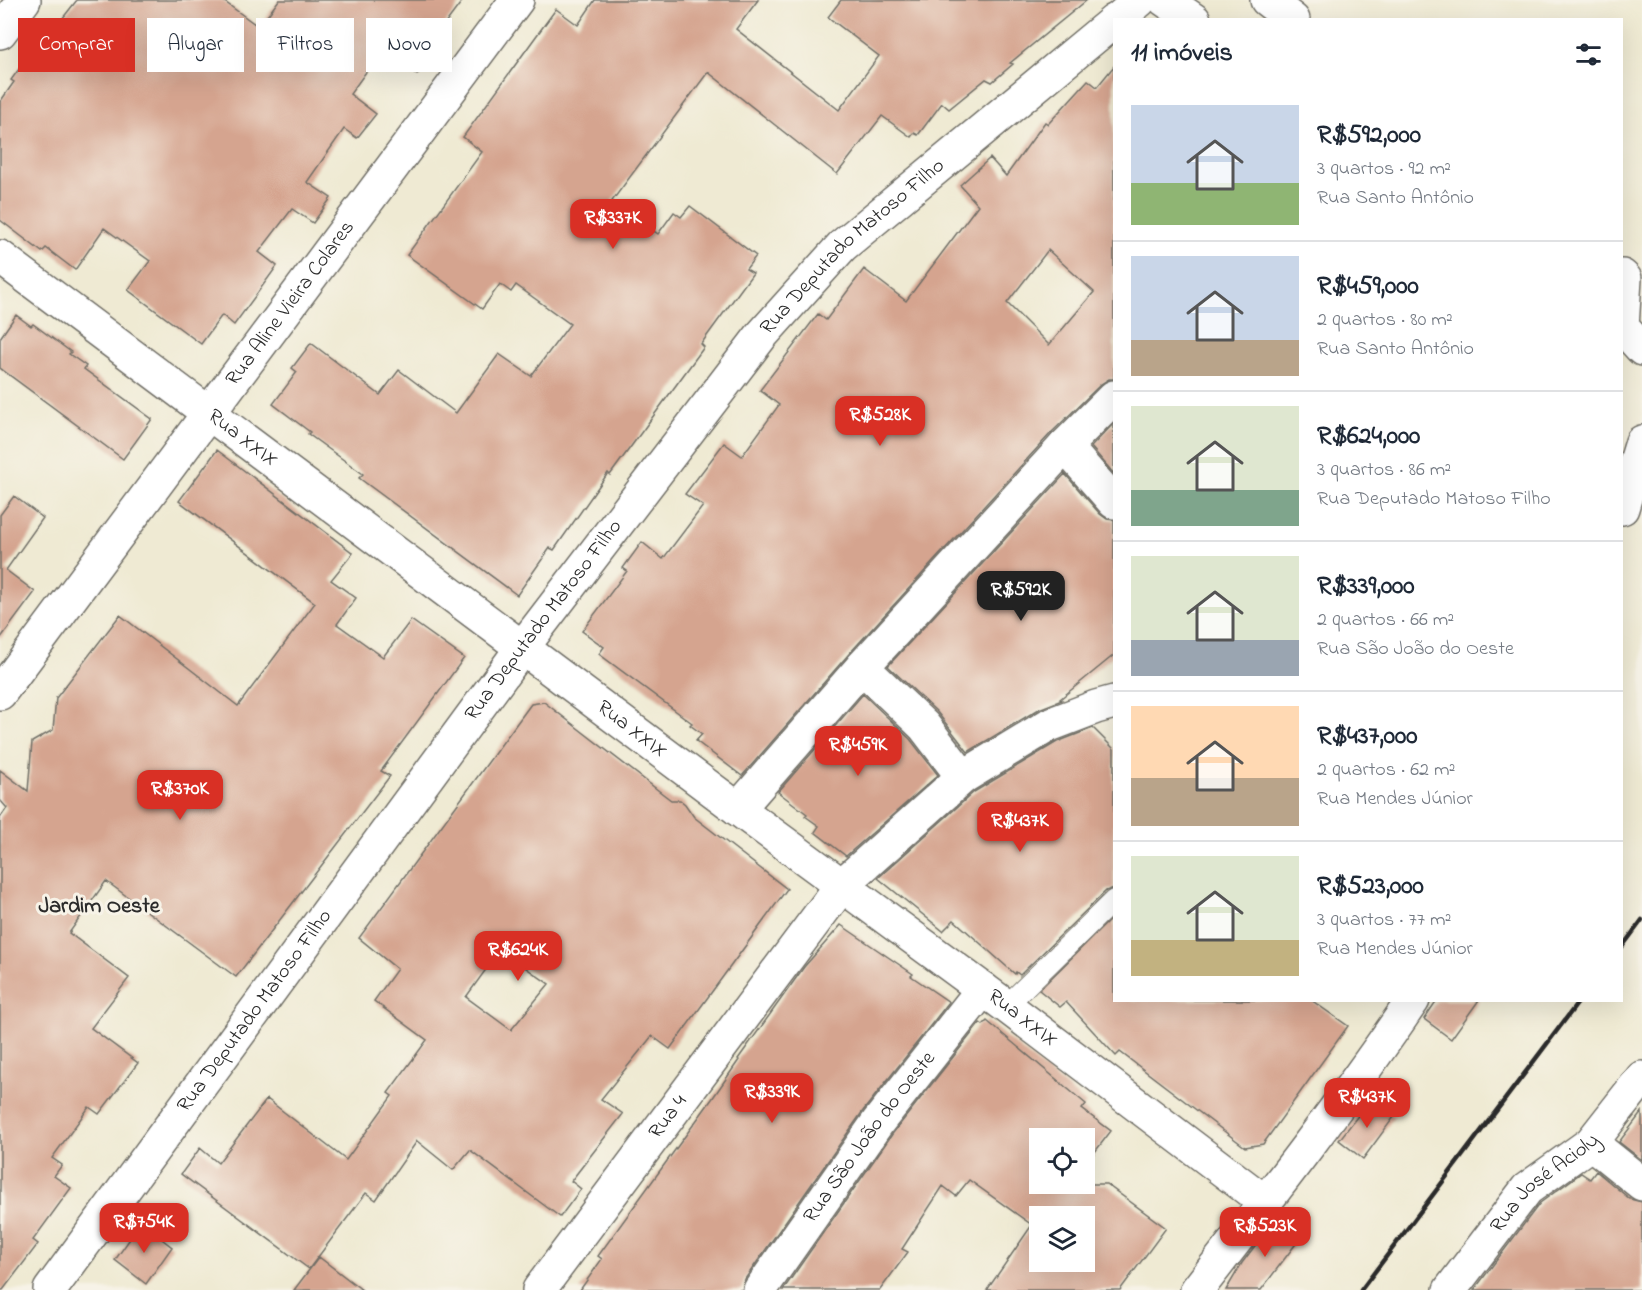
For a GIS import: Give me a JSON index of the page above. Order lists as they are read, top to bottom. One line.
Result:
{"streets":{"street":["Rua Deputado Matoso Filho","Rua Aline Vieira Colares","Rua XXIX","Rua 4","Rua São João do Oeste","Rua José Acioly"]},"crossings":[["Rua Deputado Matoso Filho","Rua XXIX"],["Rua Aline Vieira Colares","Rua XXIX"],["Rua XXIX","Rua 4"],["Rua XXIX","Rua São João do Oeste"]],"districts":["Jardim Oeste"],"page":{"chip":["Comprar","Alugar","Filtros","Novo"],"heading":"11 imóveis","list":[{"name":"R$592,000","note":"3 quartos · 92 m² · Rua Santo Antônio"},{"name":"R$459,000","note":"2 quartos · 80 m² · Rua Santo Antônio"},{"name":"R$624,000","note":"3 quartos · 86 m² · Rua Deputado Matoso Filho"},{"name":"R$339,000","note":"2 quartos · 66 m² · Rua São João do Oeste"},{"name":"R$437,000","note":"2 quartos · 62 m² · Rua Mendes Júnior"},{"name":"R$523,000","note":"3 quartos · 77 m² · Rua Mendes Júnior"}],"price":["R$337K","R$528K","R$592K","R$459K","R$370K","R$437K","R$624K","R$339K","R$437K","R$754K","R$523K"]}}
